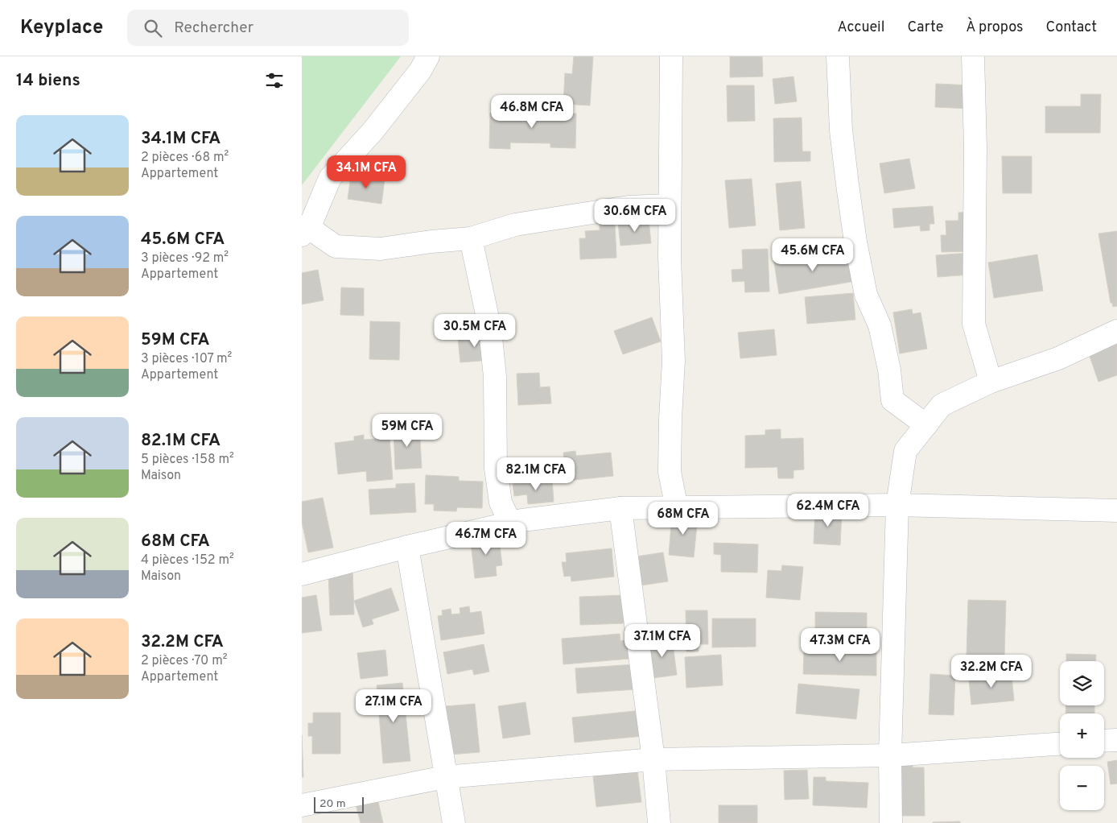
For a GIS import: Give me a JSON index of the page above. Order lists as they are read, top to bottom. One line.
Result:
{"scale_bar":"20 m","page":{"header":"Keyplace","search":"Rechercher","nav":["Accueil","Carte","À propos","Contact"],"heading":"14 biens","price":["46.8M CFA","34.1M CFA","30.6M CFA","45.6M CFA","30.5M CFA","59M CFA","82.1M CFA","62.4M CFA","68M CFA","46.7M CFA","37.1M CFA","47.3M CFA","32.2M CFA","27.1M CFA"],"list":[{"name":"34.1M CFA","note":"2 pièces · 68 m² · Appartement"},{"name":"45.6M CFA","note":"3 pièces · 92 m² · Appartement"},{"name":"59M CFA","note":"3 pièces · 107 m² · Appartement"},{"name":"82.1M CFA","note":"5 pièces · 158 m² · Maison"},{"name":"68M CFA","note":"4 pièces · 152 m² · Maison"},{"name":"32.2M CFA","note":"2 pièces · 70 m² · Appartement"}],"map_buttons":["+","−"],"scale":"20 m"}}
